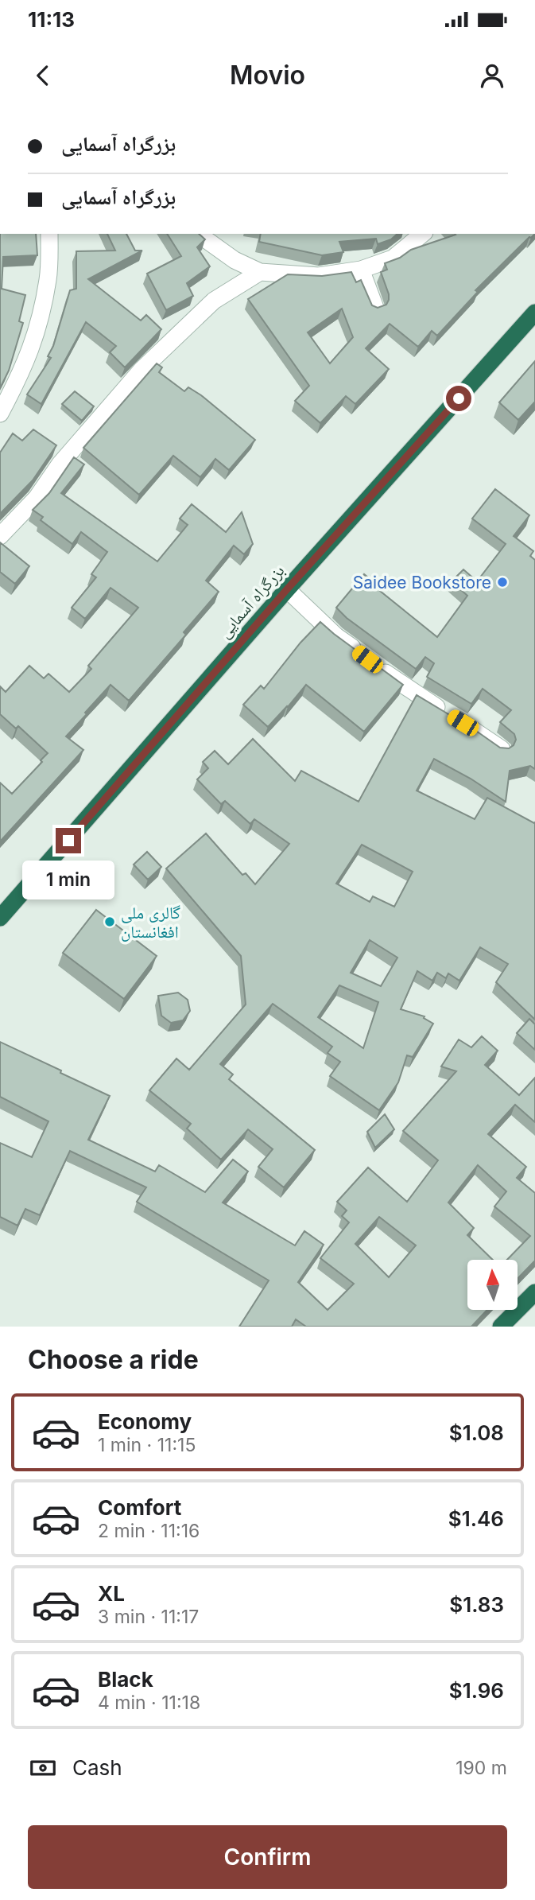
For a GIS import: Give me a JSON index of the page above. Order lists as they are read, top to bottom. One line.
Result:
{"streets":{"highway":["بزرگراه آسمایی"]},"places":["Saidee Bookstore","گالری ملی افغانستان"],"north":"top","page":{"status":"11:13","header":"Movio","banner":["بزرگراه آسمایی","بزرگراه آسمایی"],"bubble":"1 min","heading":"Choose a ride","list":[{"name":"Economy","note":"1 min · 11:15","value":"$1.08"},{"name":"Comfort","note":"2 min · 11:16","value":"$1.46"},{"name":"XL","note":"3 min · 11:17","value":"$1.83"},{"name":"Black","note":"4 min · 11:18","value":"$1.96"}],"pay":["Cash","190 m"],"buttons":"Confirm"}}
